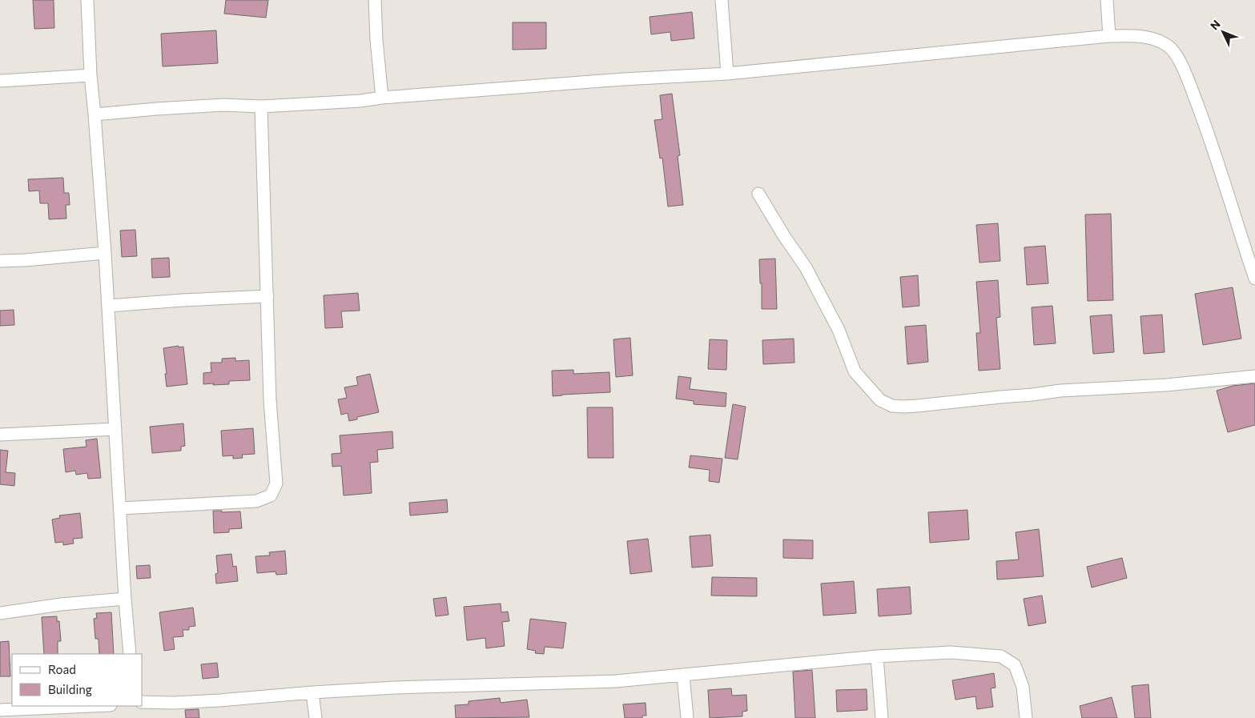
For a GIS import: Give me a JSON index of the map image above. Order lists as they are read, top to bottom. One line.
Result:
{"legend":["Road","Building"],"north":"top left"}
